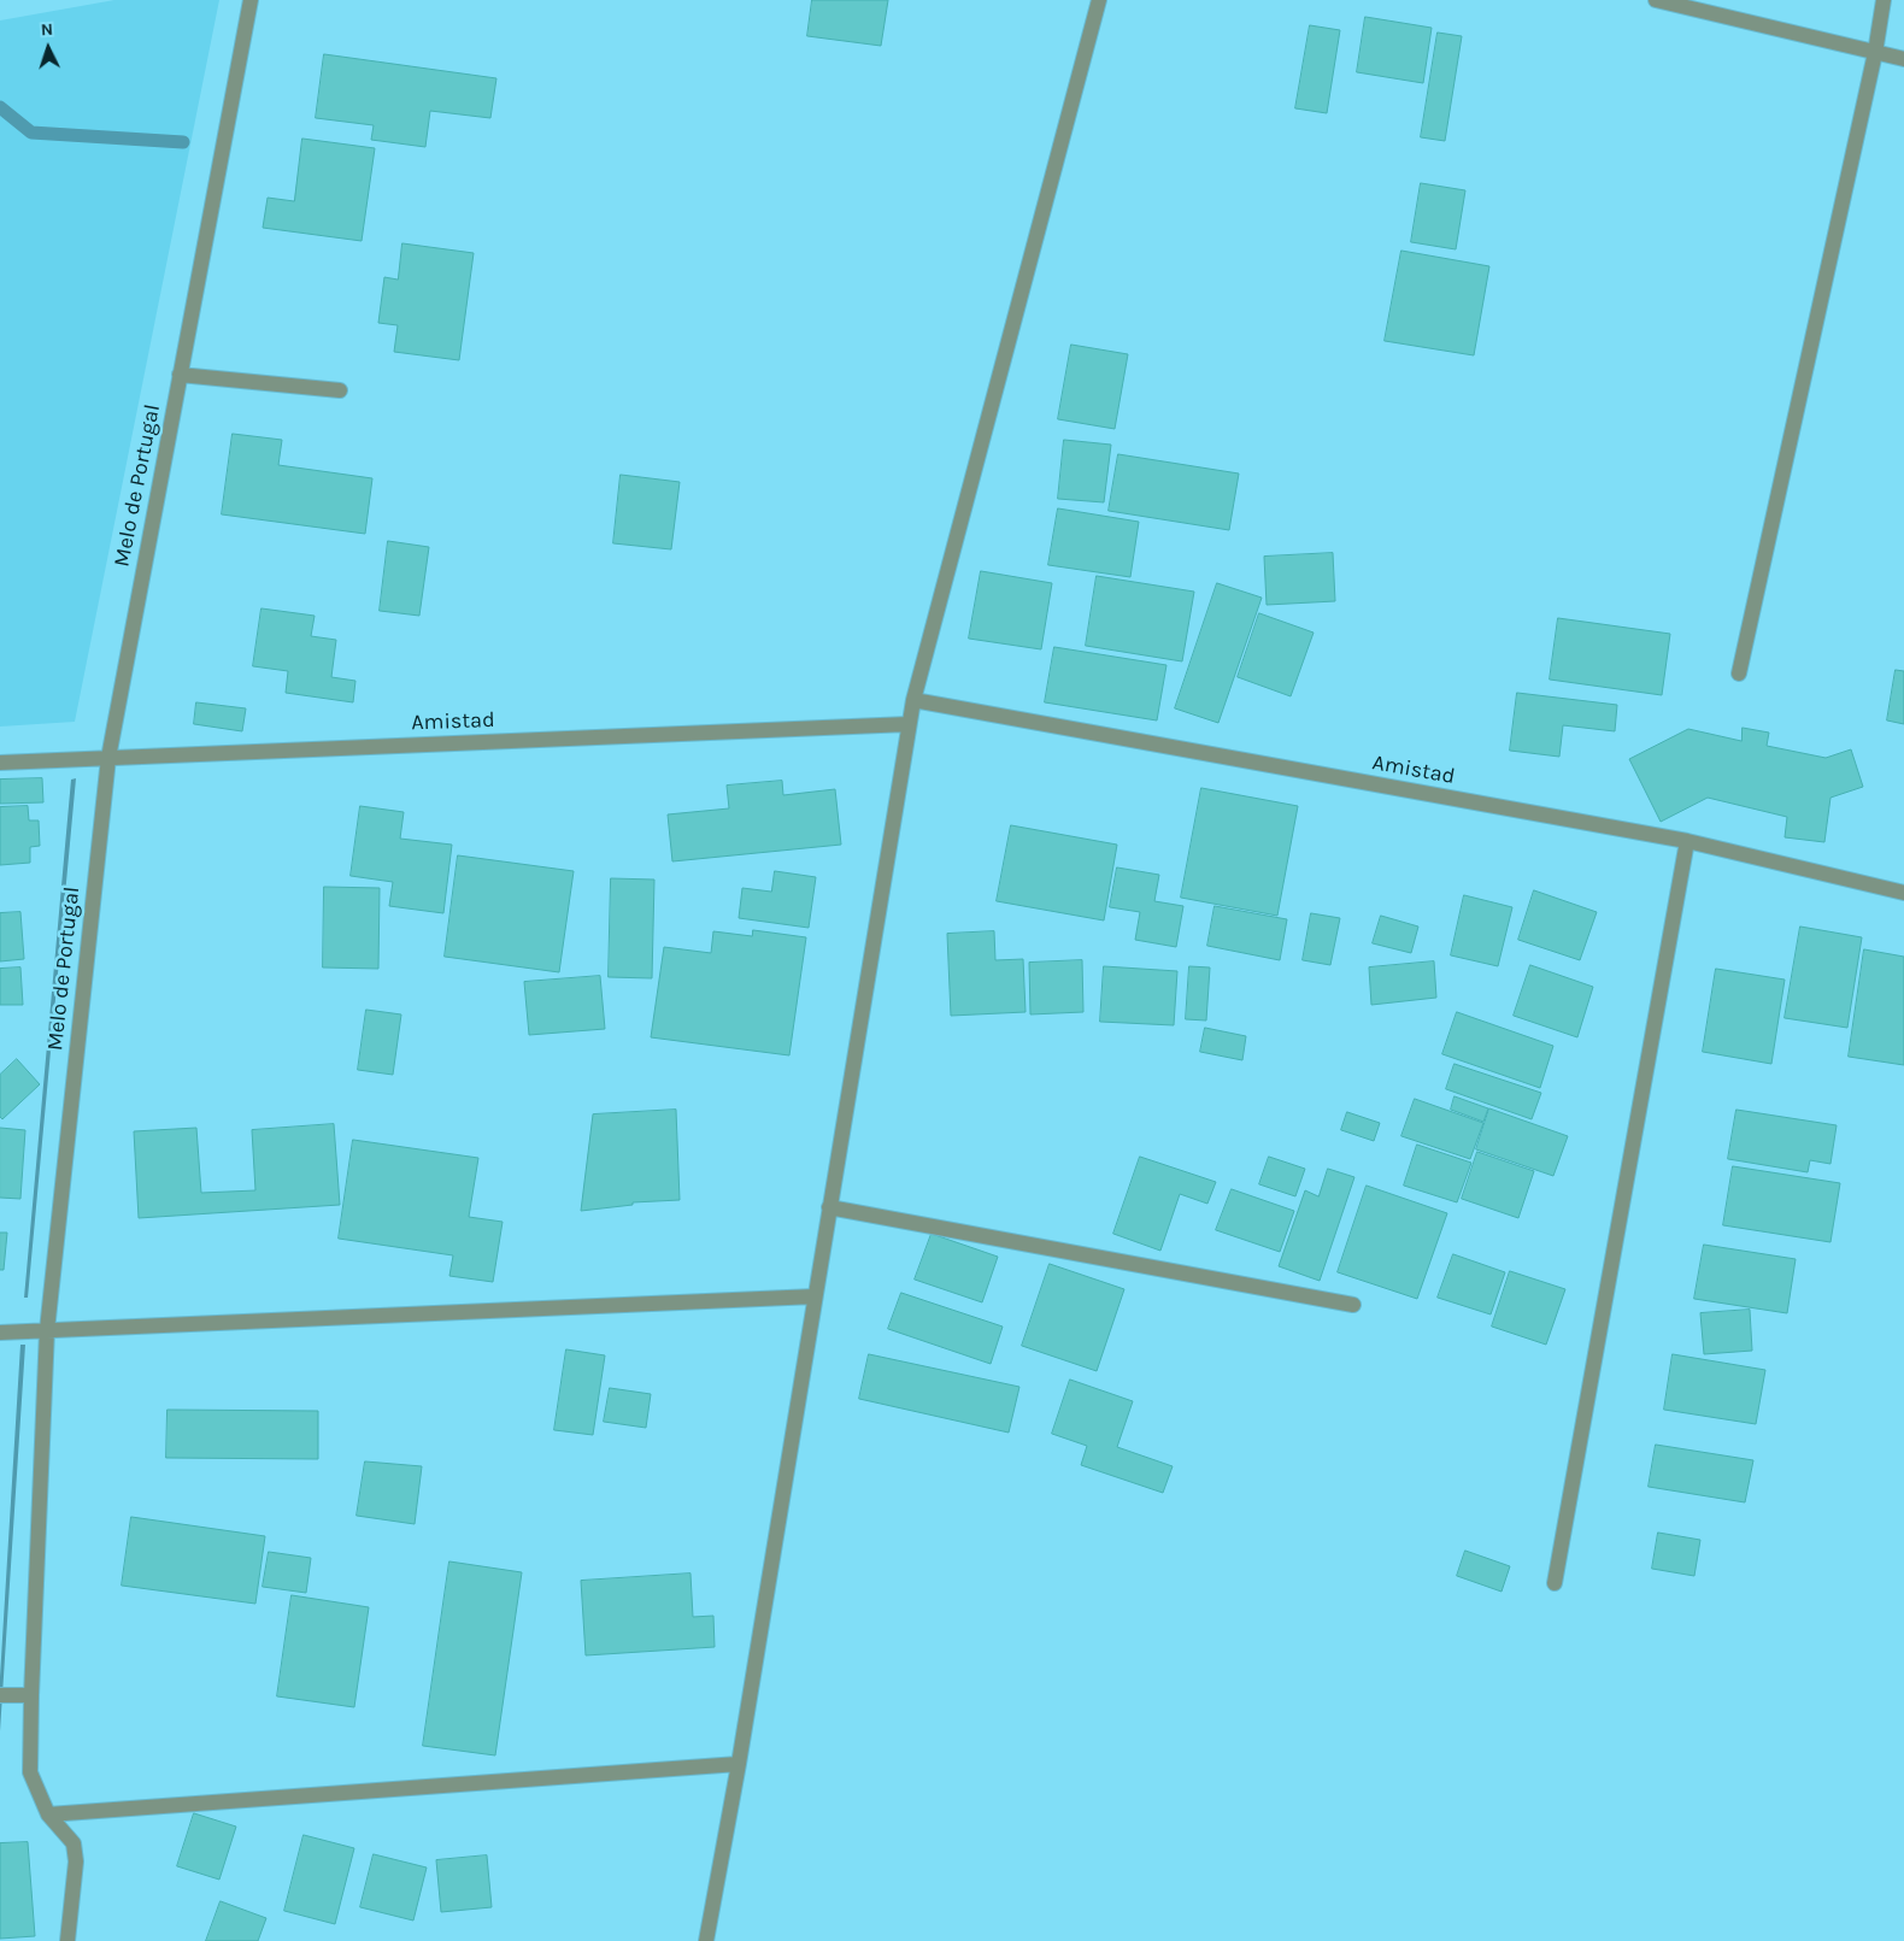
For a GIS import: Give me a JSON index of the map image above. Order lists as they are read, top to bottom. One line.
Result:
{"streets":{"street":["Melo de Portugal","Amistad"]},"crossings":[["Melo de Portugal","Amistad"]],"north":"top"}
